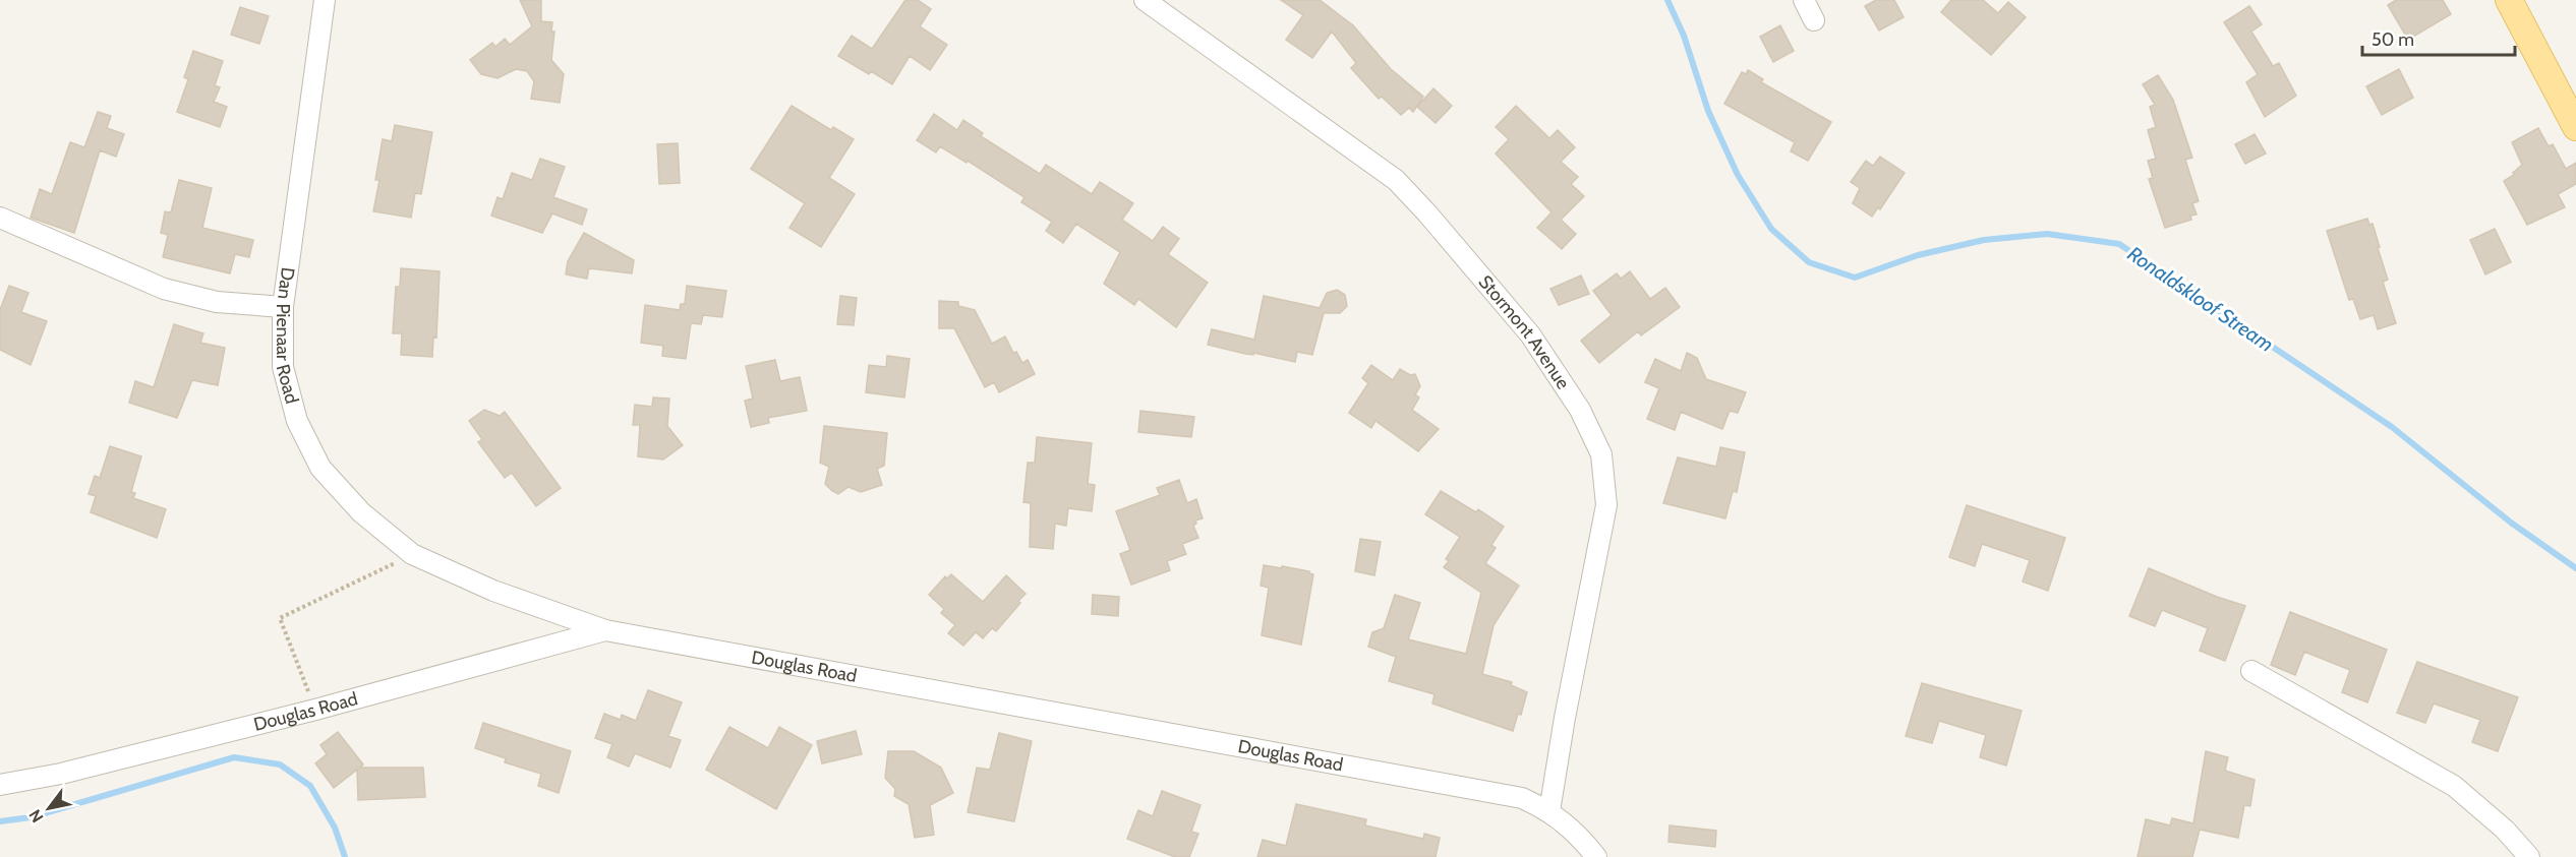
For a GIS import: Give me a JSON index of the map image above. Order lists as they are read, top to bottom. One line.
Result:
{"streets":{"street":["Stormont Avenue","Dan Pienaar Road","Douglas Road"]},"crossings":[["Stormont Avenue","Douglas Road"],["Dan Pienaar Road","Douglas Road"]],"water":["Ronaldskloof Stream"],"scale_bar":"50 m","north":"bottom left"}
